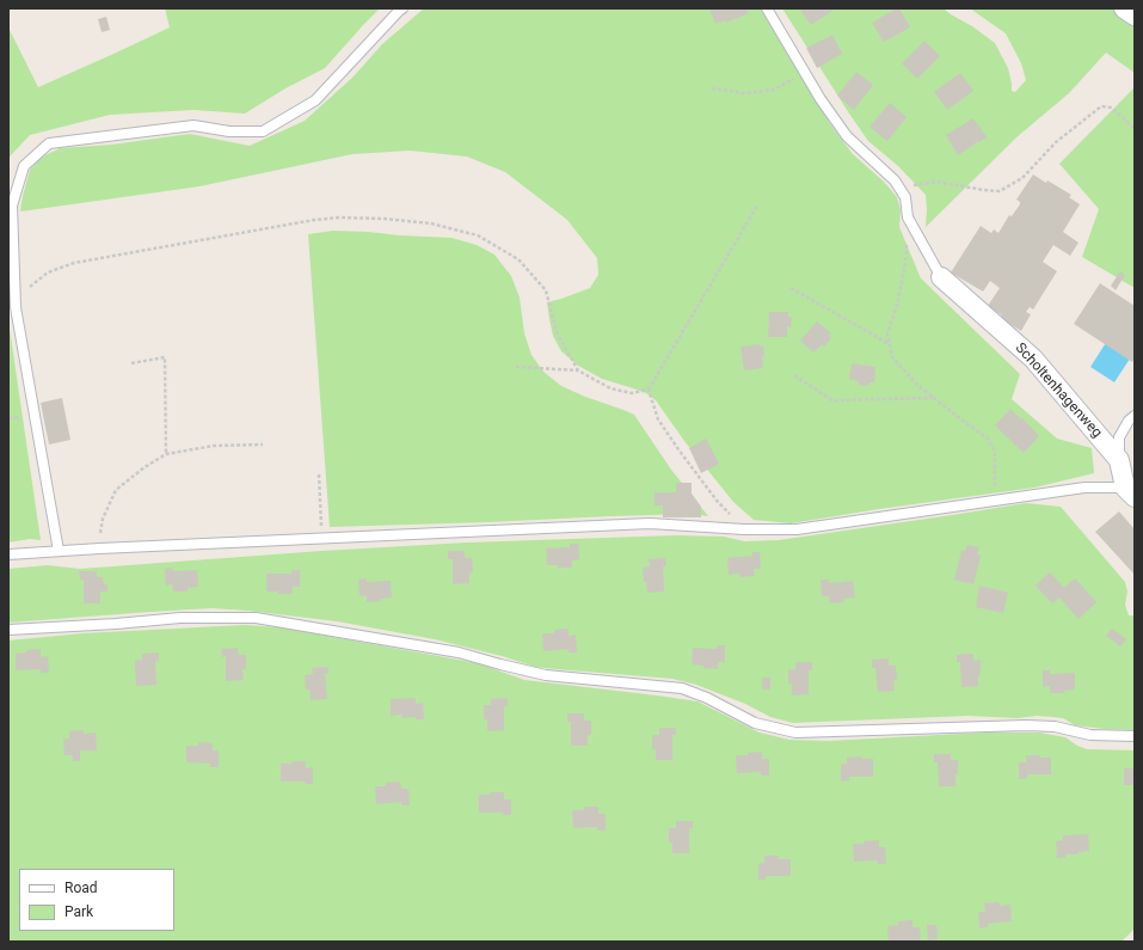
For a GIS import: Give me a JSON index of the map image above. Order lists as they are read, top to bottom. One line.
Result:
{"streets":{"street":["Scholtenhagenweg"]},"legend":["Road","Park"]}
